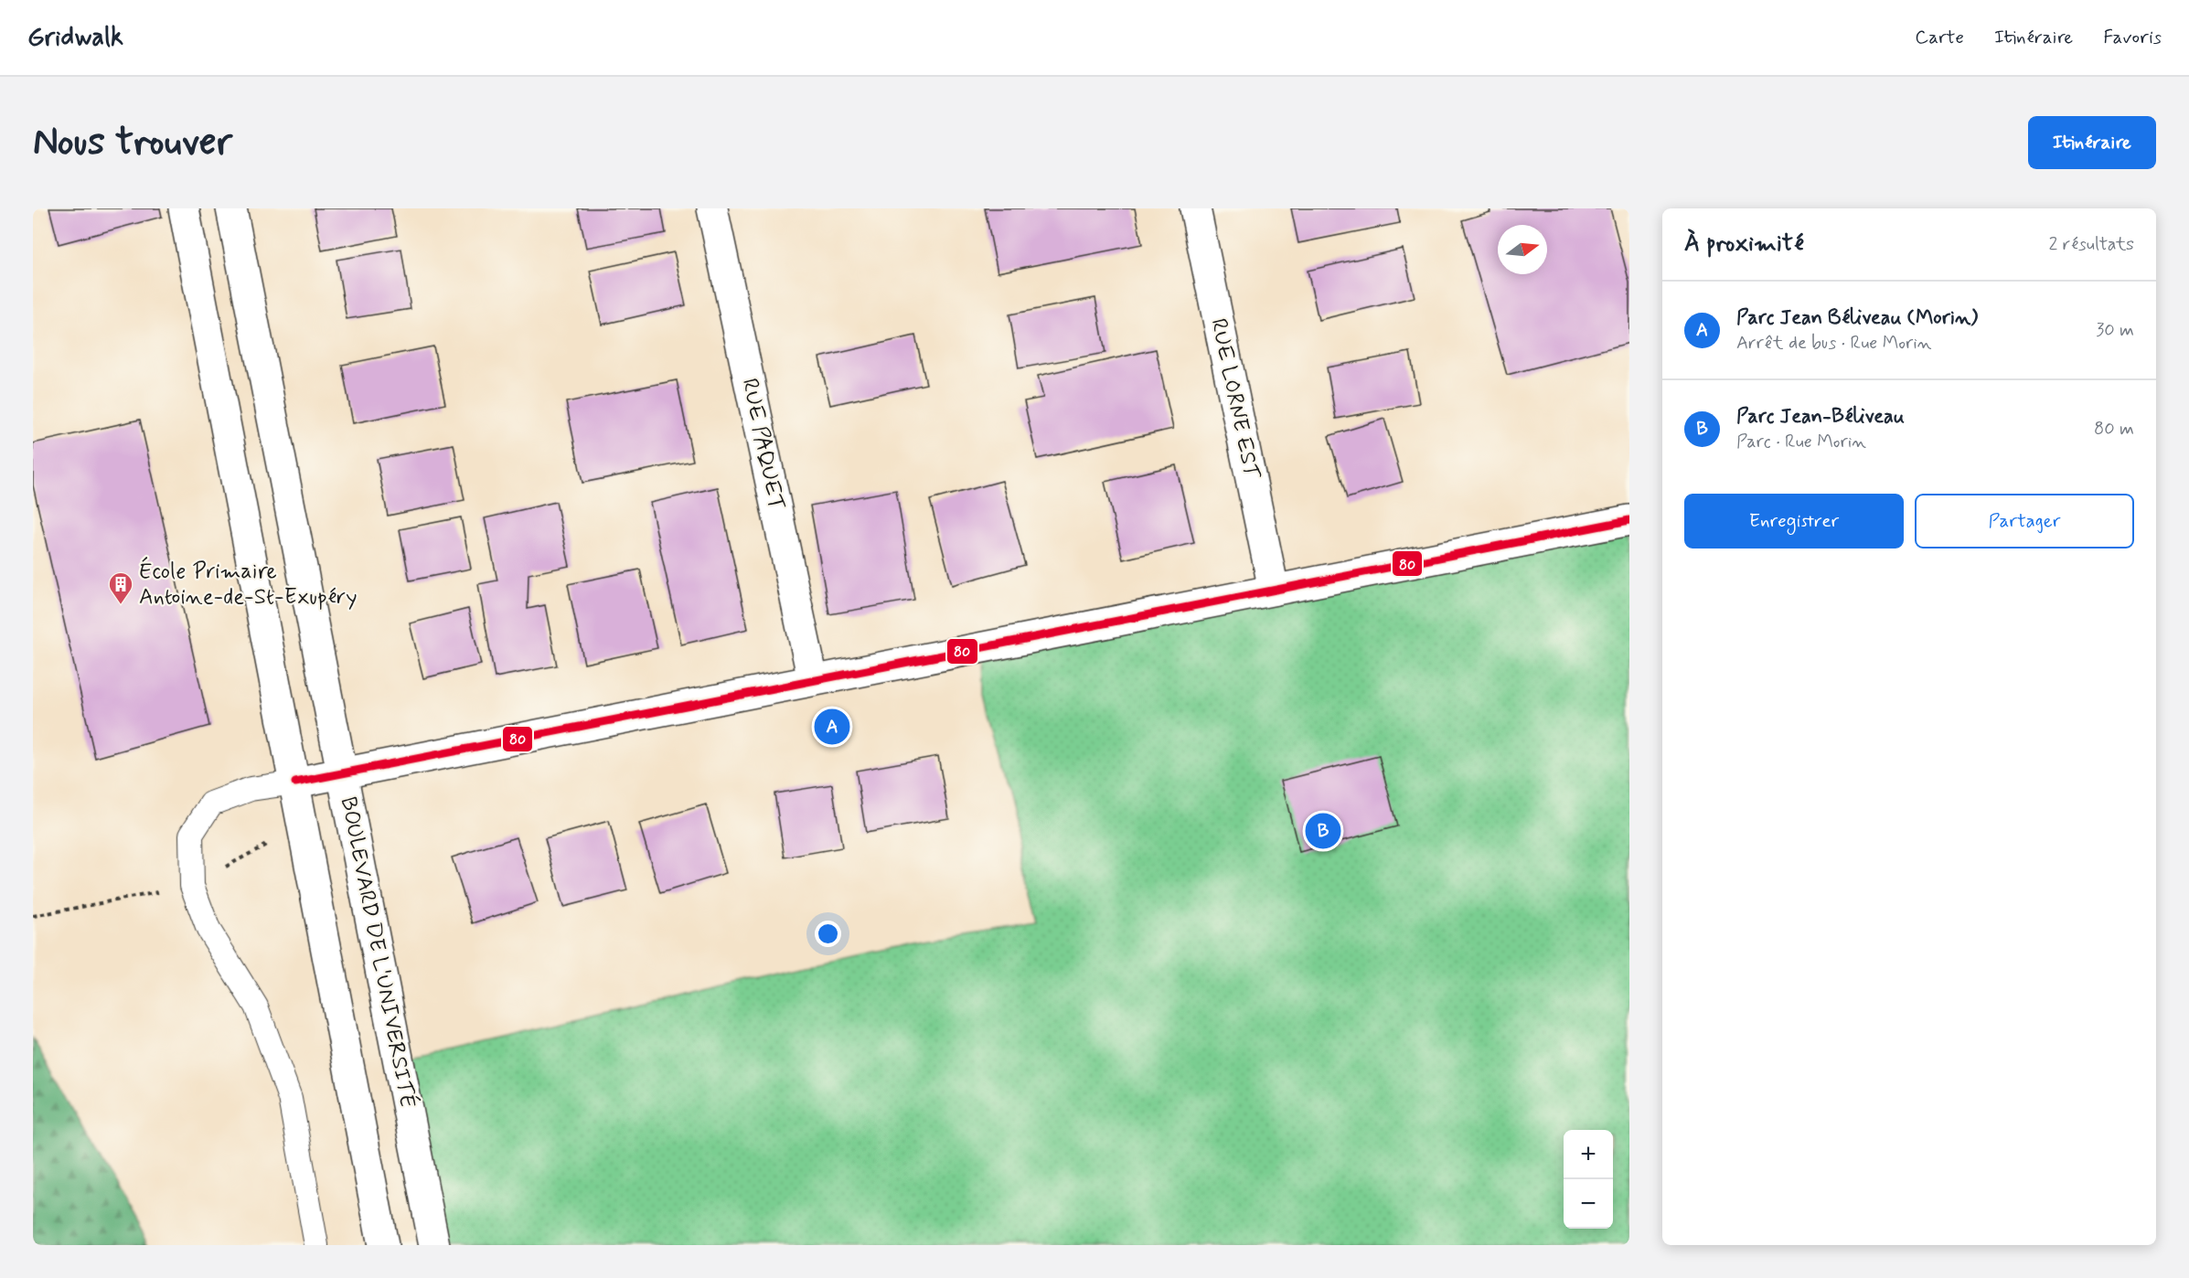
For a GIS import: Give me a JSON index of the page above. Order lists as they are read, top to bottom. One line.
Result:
{"streets":{"street":["RUE LORNE EST","RUE PAQUET","BOULEVARD DE L'UNIVERSITÉ"]},"places":{"building":["École Primaire Antoine-de-St-Exupéry"]},"lines":["transit line 80"],"north":"right","page":{"header":"Gridwalk","nav":["Carte","Itinéraire","Favoris"],"buttons":["Itinéraire",["Enregistrer","Partager"]],"title":"Nous trouver","heading":["À proximité","2 résultats"],"list":[{"mark":"A","name":"Parc Jean Béliveau (Morin)","note":"Arrêt de bus · Rue Morin","value":"30 m"},{"mark":"B","name":"Parc Jean-Béliveau","note":"Parc · Rue Morin","value":"80 m"}],"pins":["A","B"],"map_buttons":["+","−"]}}
